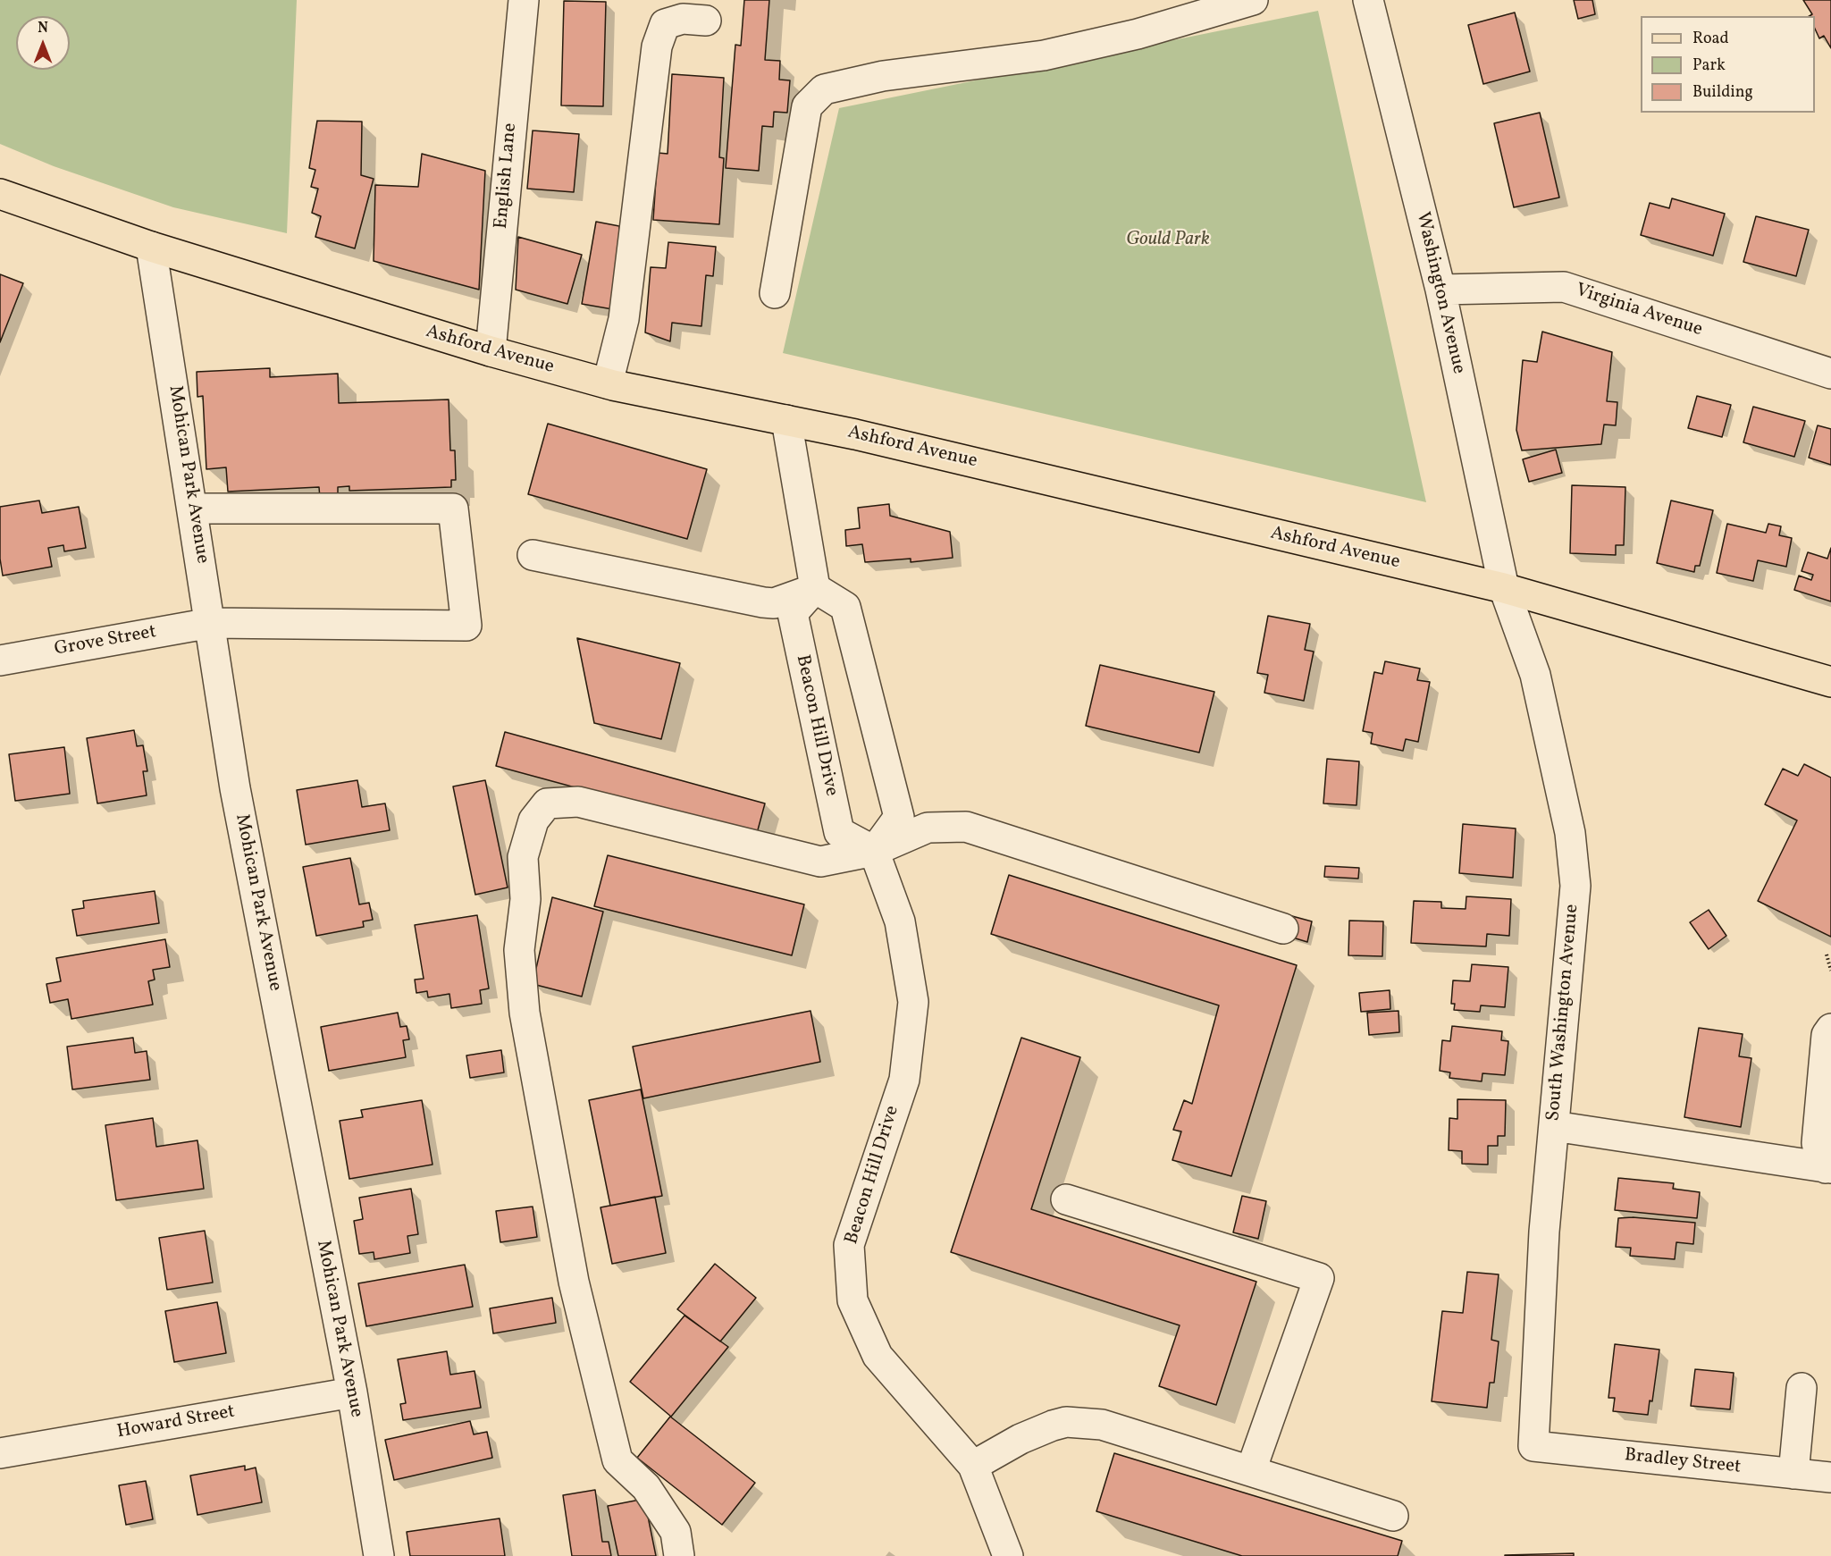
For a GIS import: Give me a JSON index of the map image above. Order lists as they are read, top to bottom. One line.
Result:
{"streets":{"main road":["Ashford Avenue"],"street":["English Lane","Washington Avenue","Virginia Avenue","Mohican Park Avenue","Grove Street","Beacon Hill Drive","South Washington Avenue","Howard Street","Bradley Street"]},"crossings":[["English Lane","Ashford Avenue"],["Washington Avenue","Virginia Avenue"],["Washington Avenue","Ashford Avenue"],["Washington Avenue","South Washington Avenue"],["Ashford Avenue","Mohican Park Avenue"],["Ashford Avenue","South Washington Avenue"],["Mohican Park Avenue","Grove Street"],["Mohican Park Avenue","Howard Street"],["South Washington Avenue","Bradley Street"]],"parks":["Gould Park"],"legend":["Road","Park","Building"],"north":"top"}
